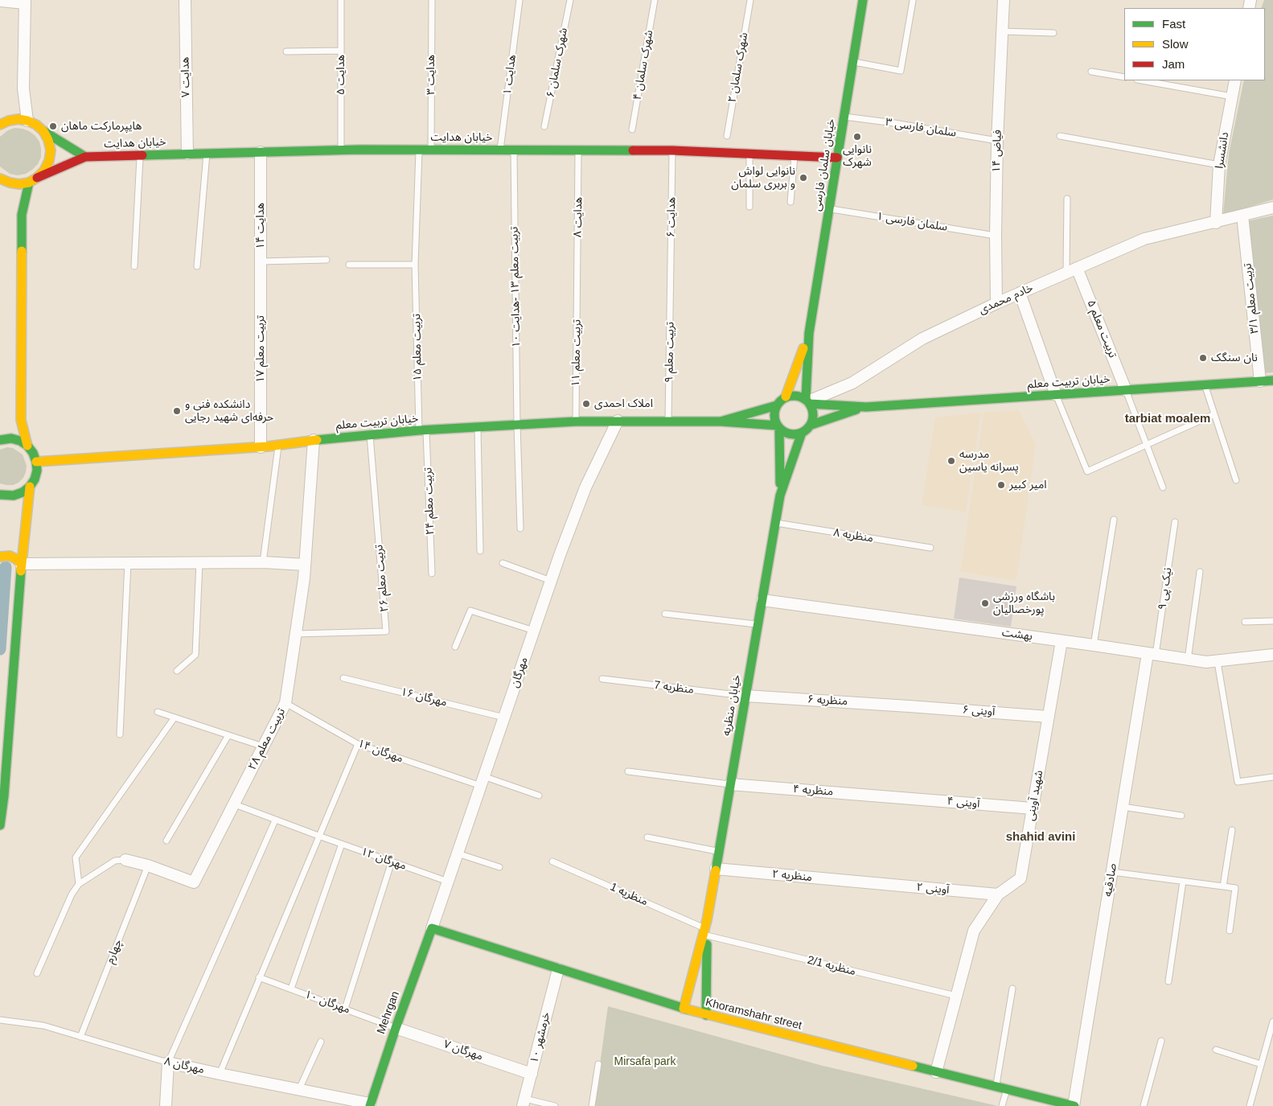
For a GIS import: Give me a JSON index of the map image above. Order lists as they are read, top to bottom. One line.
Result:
{"streets":{"street":["هدایت ۷","خیابان هدایت","دانشسرا","فیاض ۱۴","خیابان سلمان فارسی","هدایت ۱۴","تربیت معلم ۳/۱","خادم محمدی","تربیت معلم ۵","تربیت معلم ۱۷","خیابان تربیت معلم","بهشت","مهرگان","منظریه ۶","خیابان منظریه","آوینی ۶","تربیت معلم ۲۸","منظریه ۴","شهید آوینی","آوینی ۴","منظریه ۲","صادقیه","آوینی ۲","Mehrgan","Khoramshahr street","خرمشهر ۱۰","مهرگان ۷","مهرگان ۸"],"lane":["شهرک سلمان ۶","شهرک سلمان ۴","شهرک سلمان ۲","هدایت ۵","هدایت ۳","هدایت ۱","سلمان فارسی ۳","هدایت ۸","هدایت ۶","سلمان فارسی ۱","تربیت معلم ۱۳ -هدایت ۱۰","تربیت معلم ۱۵","تربیت معلم ۹","تربیت معلم ۱۱","تربیت معلم ۲۴","منظریه ۸","تربیت معلم ۲۶","نیک پی ۹","منظریه 7","مهرگان ۱۶","مهرگان ۱۴","مهرگان ۱۲","منظریه 1","چهارم","منظریه 2/1","مهرگان ۱۰"]},"crossings":[["هدایت ۵","خیابان هدایت"],["هدایت ۳","خیابان هدایت"],["هدایت ۱","خیابان هدایت"],["هدایت ۷","خیابان هدایت"],["سلمان فارسی ۳","فیاض ۱۴"],["سلمان فارسی ۳","خیابان سلمان فارسی"],["خیابان هدایت","خیابان سلمان فارسی"],["خیابان هدایت","هدایت ۸"],["خیابان هدایت","هدایت ۶"],["خیابان هدایت","هدایت ۱۴"],["خیابان هدایت","تربیت معلم ۱۳ -هدایت ۱۰"],["خیابان هدایت","تربیت معلم ۱۵"],["دانشسرا","خادم محمدی"],["فیاض ۱۴","سلمان فارسی ۱"],["فیاض ۱۴","خادم محمدی"],["خیابان سلمان فارسی","سلمان فارسی ۱"],["هدایت ۸","تربیت معلم ۱۱"],["هدایت ۶","تربیت معلم ۹"],["هدایت ۱۴","تربیت معلم ۱۷"],["تربیت معلم ۱۳ -هدایت ۱۰","خیابان تربیت معلم"],["تربیت معلم ۳/۱","خادم محمدی"],["تربیت معلم ۳/۱","خیابان تربیت معلم"],["خادم محمدی","تربیت معلم ۵"],["تربیت معلم ۵","خیابان تربیت معلم"],["تربیت معلم ۱۵","خیابان تربیت معلم"],["تربیت معلم ۱۵","تربیت معلم ۲۴"],["تربیت معلم ۱۷","خیابان تربیت معلم"],["تربیت معلم ۹","خیابان تربیت معلم"],["تربیت معلم ۱۱","خیابان تربیت معلم"],["خیابان تربیت معلم","تربیت معلم ۲۴"],["خیابان تربیت معلم","تربیت معلم ۲۶"],["خیابان تربیت معلم","مهرگان"],["خیابان تربیت معلم","تربیت معلم ۲۸"],["منظریه ۸","خیابان منظریه"],["تربیت معلم ۲۶","تربیت معلم ۲۸"],["نیک پی ۹","بهشت"],["نیک پی ۹","صادقیه"],["بهشت","خیابان منظریه"],["بهشت","شهید آوینی"],["بهشت","صادقیه"],["مهرگان","مهرگان ۱۶"],["مهرگان","مهرگان ۱۴"],["مهرگان","مهرگان ۱۲"],["مهرگان","Mehrgan"],["مهرگان","Khoramshahr street"],["منظریه 7","منظریه ۶"],["منظریه 7","خیابان منظریه"],["منظریه ۶","خیابان منظریه"],["منظریه ۶","آوینی ۶"],["خیابان منظریه","منظریه ۴"],["خیابان منظریه","منظریه ۲"],["خیابان منظریه","منظریه 1"],["خیابان منظریه","منظریه 2/1"],["آوینی ۶","شهید آوینی"],["تربیت معلم ۲۸","مهرگان ۱۴"],["تربیت معلم ۲۸","مهرگان ۱۲"],["تربیت معلم ۲۸","چهارم"],["منظریه ۴","آوینی ۴"],["شهید آوینی","آوینی ۴"],["شهید آوینی","آوینی ۲"],["شهید آوینی","منظریه 2/1"],["شهید آوینی","Khoramshahr street"],["منظریه ۲","آوینی ۲"],["صادقیه","Khoramshahr street"],["منظریه 1","منظریه 2/1"],["چهارم","مهرگان ۸"],["مهرگان ۱۰","Mehrgan"],["مهرگان ۱۰","مهرگان ۷"],["Mehrgan","Khoramshahr street"],["Mehrgan","مهرگان ۷"],["Mehrgan","مهرگان ۸"],["Khoramshahr street","خرمشهر ۱۰"],["خرمشهر ۱۰","مهرگان ۷"]],"districts":["tarbiat moalem","shahid avini"],"parks":["Mirsafa park"],"places":["هایپرمارکت ماهان","نانوایی شهرک","نانوایی لواش و بربری سلمان","نان سنگک","املاک احمدی","دانشکده فنی و حرفه‌ای شهید رجایی","مدرسه پسرانه یاسین","امیر کبیر","باشگاه ورزشی پورخصالیان"],"legend":["Fast","Slow","Jam"]}
